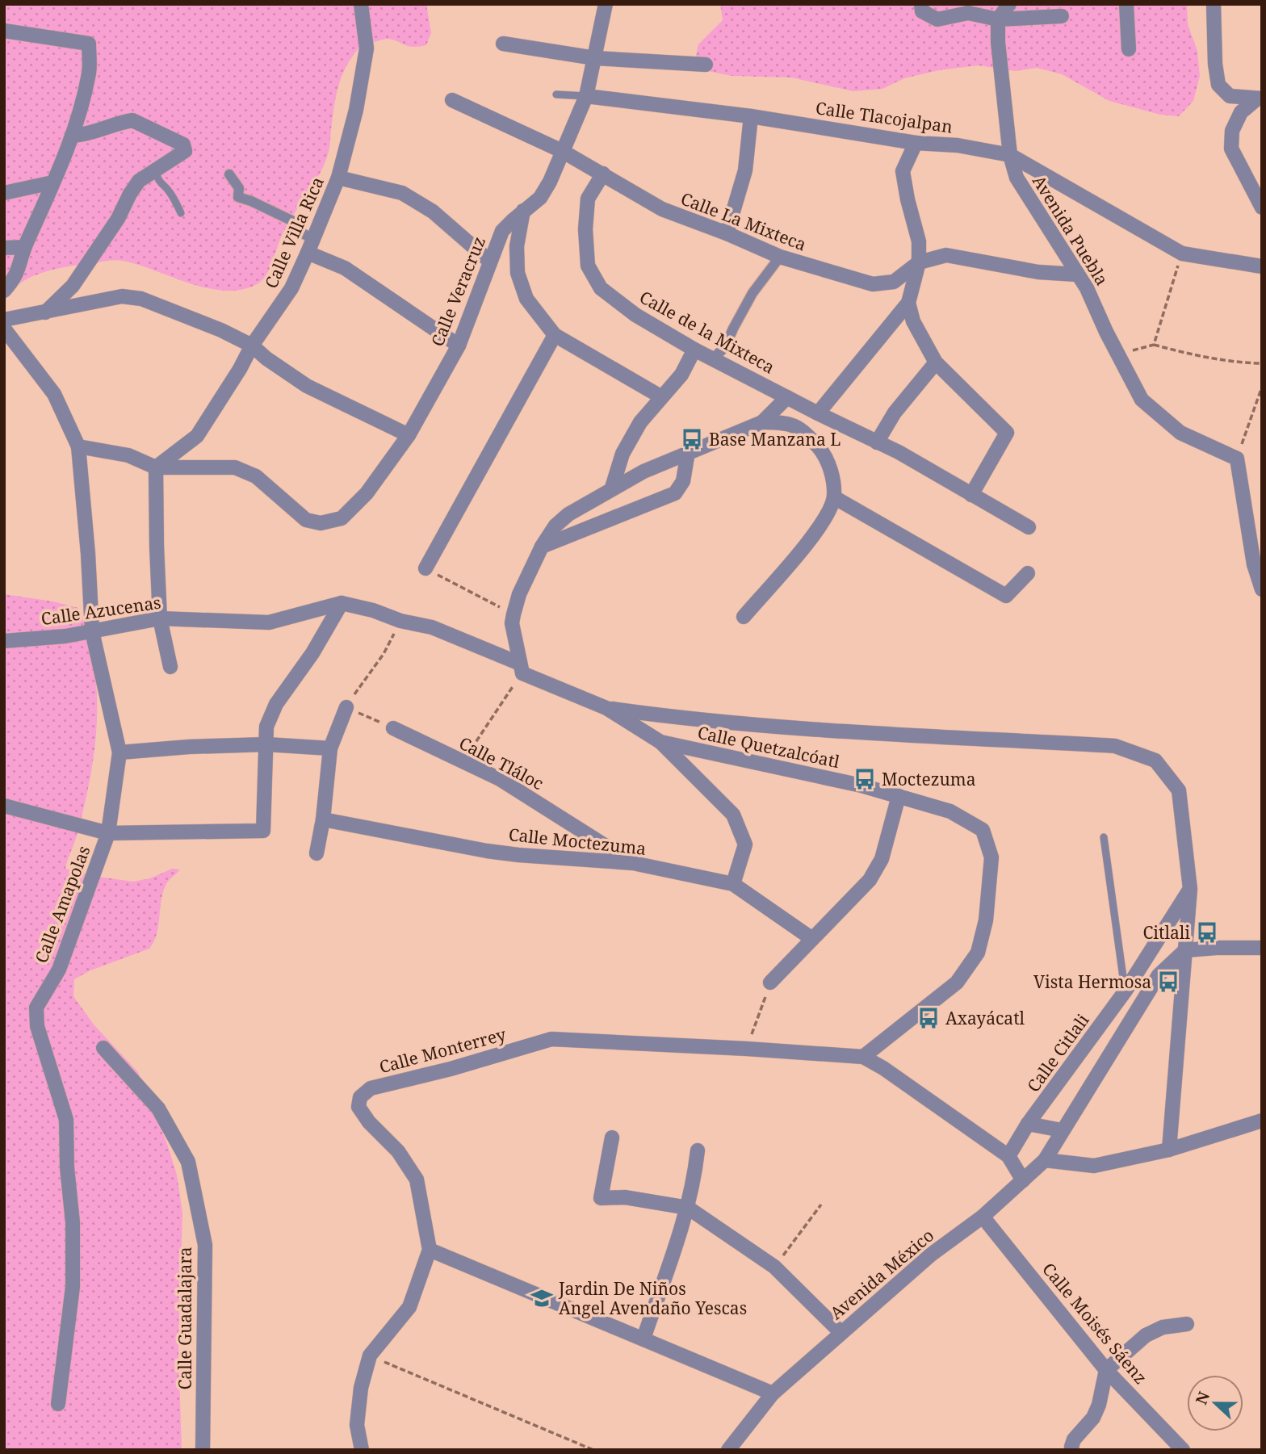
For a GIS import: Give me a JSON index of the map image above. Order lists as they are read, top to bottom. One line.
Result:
{"streets":{"street":["Calle Tlacojalpan","Calle La Mixteca","Avenida Puebla","Calle Villa Rica","Calle Veracruz","Calle de la Mixteca","Calle Azucenas","Calle Quetzalcóatl","Calle Tláloc","Calle Moctezuma","Calle Amapolas","Calle Monterrey","Calle Citlali","Avenida México","Calle Guadalajara","Calle Moisés Sáenz"]},"crossings":[["Calle Tlacojalpan","Avenida Puebla"],["Calle Tlacojalpan","Calle Veracruz"],["Calle La Mixteca","Avenida Puebla"],["Calle La Mixteca","Calle Veracruz"],["Calle La Mixteca","Calle de la Mixteca"],["Calle Villa Rica","Calle Veracruz"],["Calle Azucenas","Calle Quetzalcóatl"],["Calle Azucenas","Calle Amapolas"],["Calle Quetzalcóatl","Calle Monterrey"],["Calle Quetzalcóatl","Calle Citlali"],["Calle Tláloc","Calle Moctezuma"],["Avenida México","Calle Moisés Sáenz"]],"places":{"bus stop":["Base Manzana L","Moctezuma","Citlali","Vista Hermosa","Axayácatl"],"school or university":["Jardin De Niños Angel Avendaño Yescas"]},"north":"left"}
